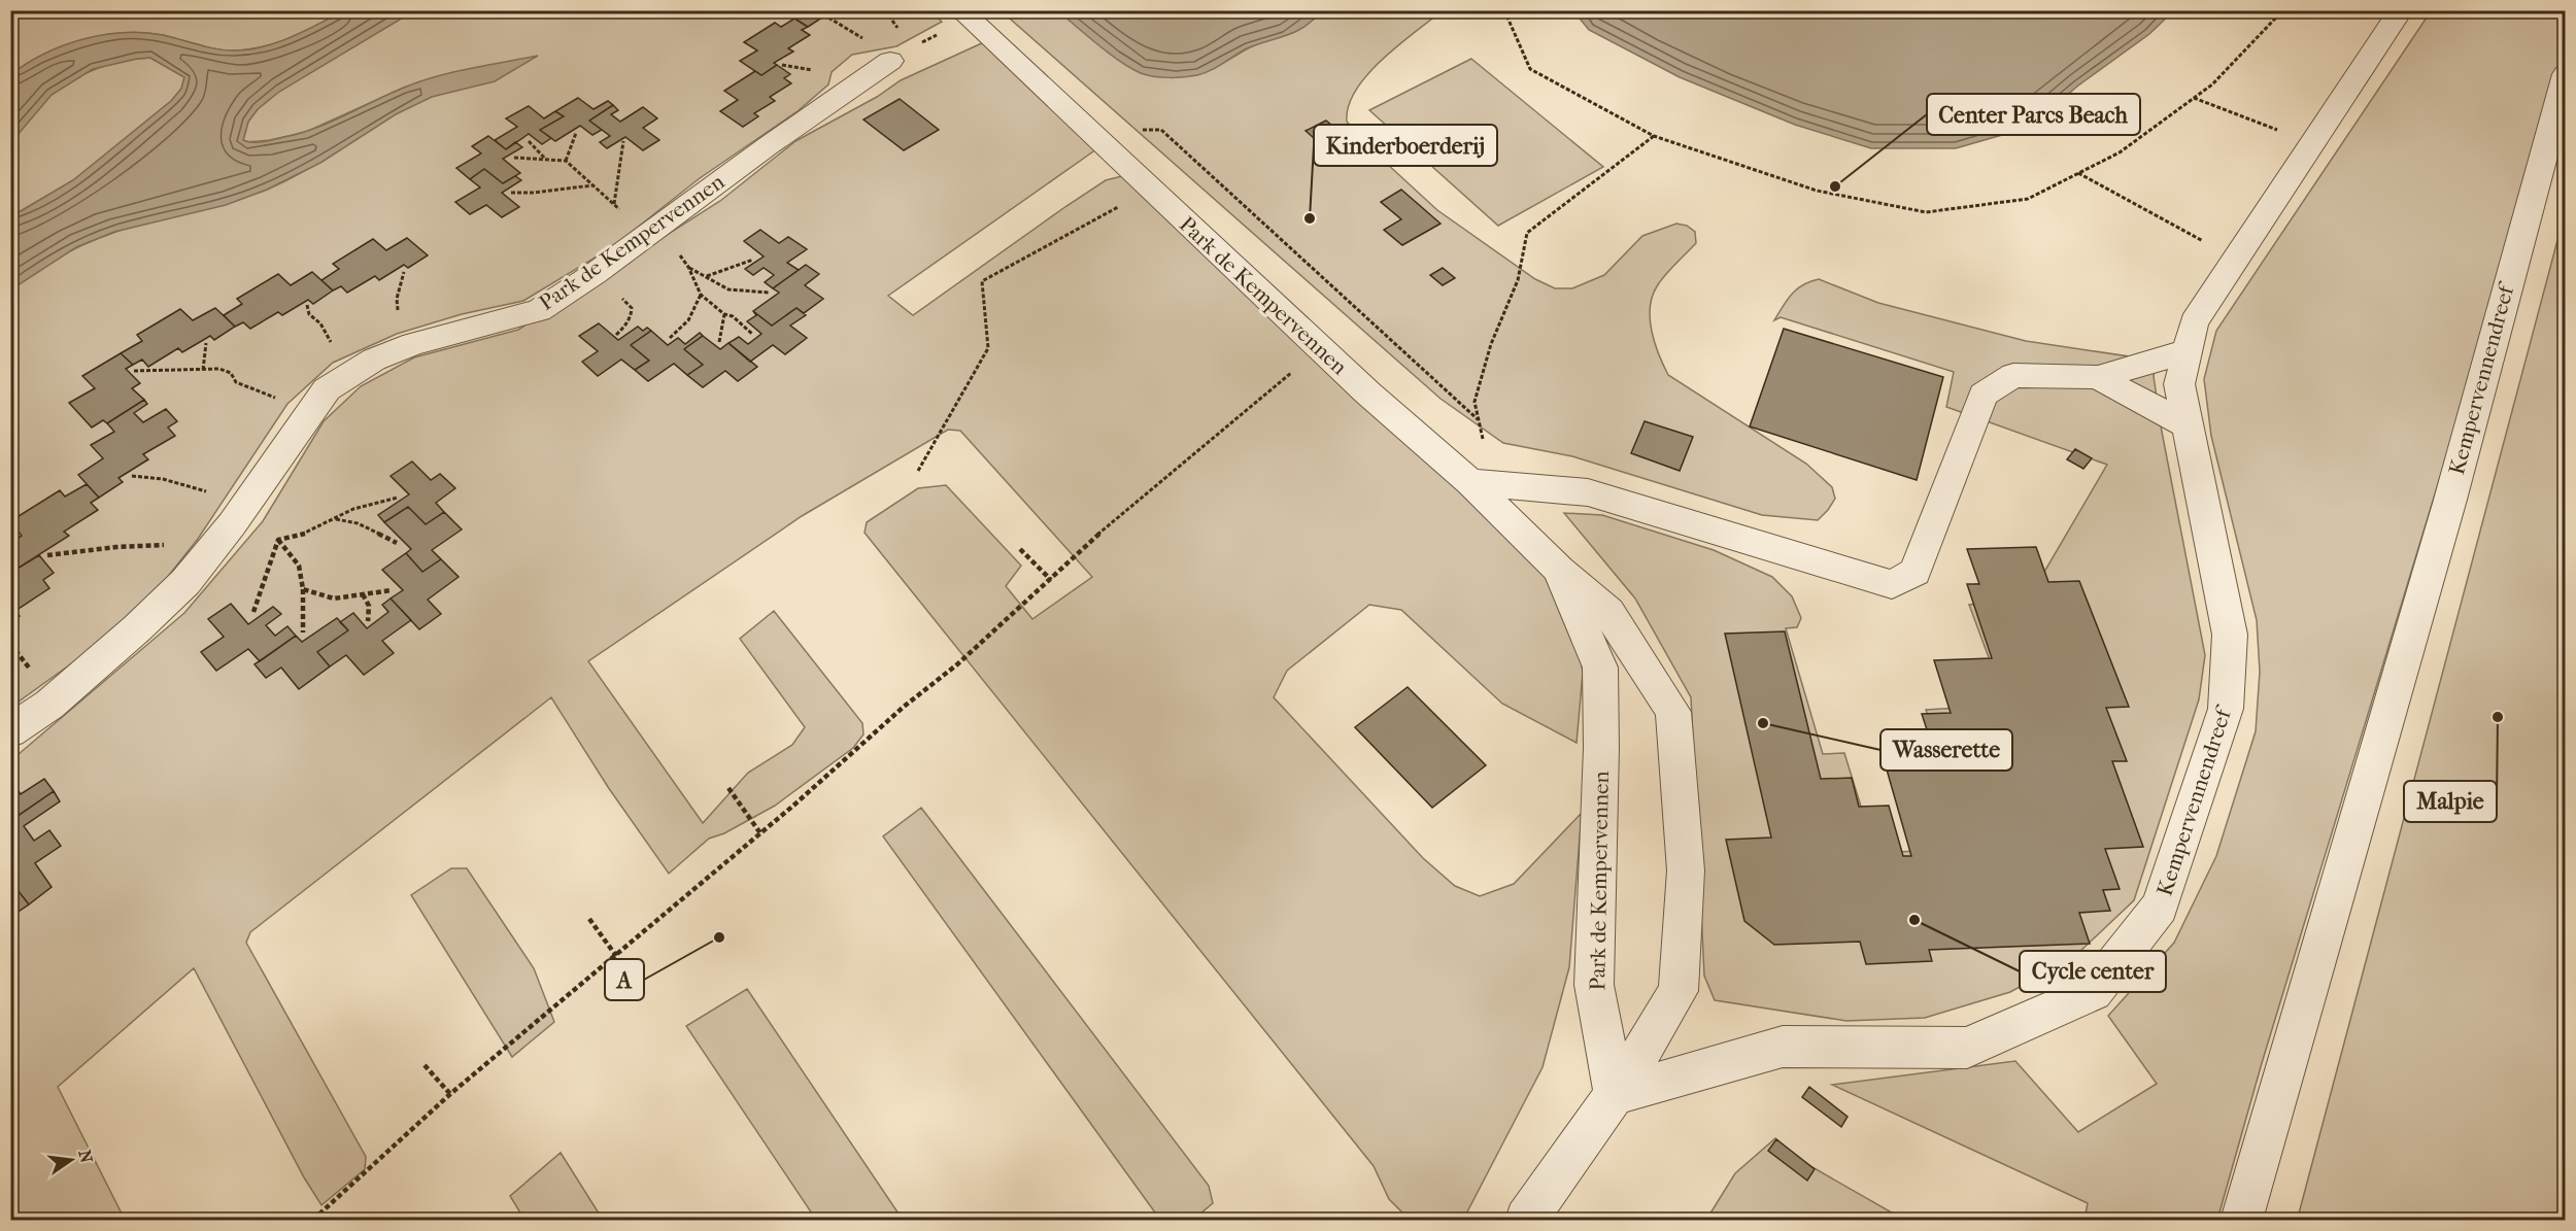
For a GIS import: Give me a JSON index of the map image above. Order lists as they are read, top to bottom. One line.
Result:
{"streets":{"street":["Park de Kempervennen","Kempervennendreef"]},"crossings":[["Park de Kempervennen","Kempervennendreef"]],"places":["Center Parcs Beach","Kinderboerderij","Malpie","Wasserette","Cycle center","A"],"north":"right"}
